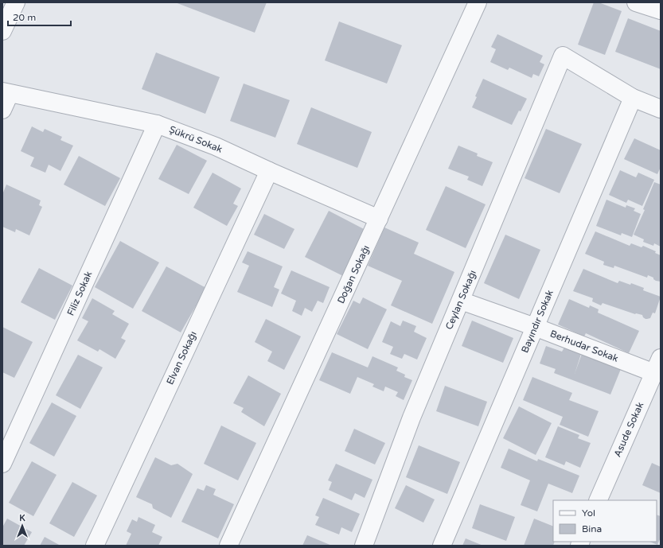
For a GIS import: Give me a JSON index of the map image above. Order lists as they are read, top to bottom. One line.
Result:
{"streets":{"street":["Şükrü Sokak","Doğan Sokağı","Filiz Sokak","Ceylan Sokağı","Bayındır Sokak","Berhudar Sokak","Elvan Sokağı","Asude Sokak"]},"crossings":[["Şükrü Sokak","Doğan Sokağı"],["Şükrü Sokak","Filiz Sokak"],["Şükrü Sokak","Elvan Sokağı"],["Ceylan Sokağı","Bayındır Sokak"],["Ceylan Sokağı","Berhudar Sokak"],["Bayındır Sokak","Berhudar Sokak"],["Berhudar Sokak","Asude Sokak"]],"legend":["Yol","Bina"],"scale_bar":"20 m","north":"top"}
